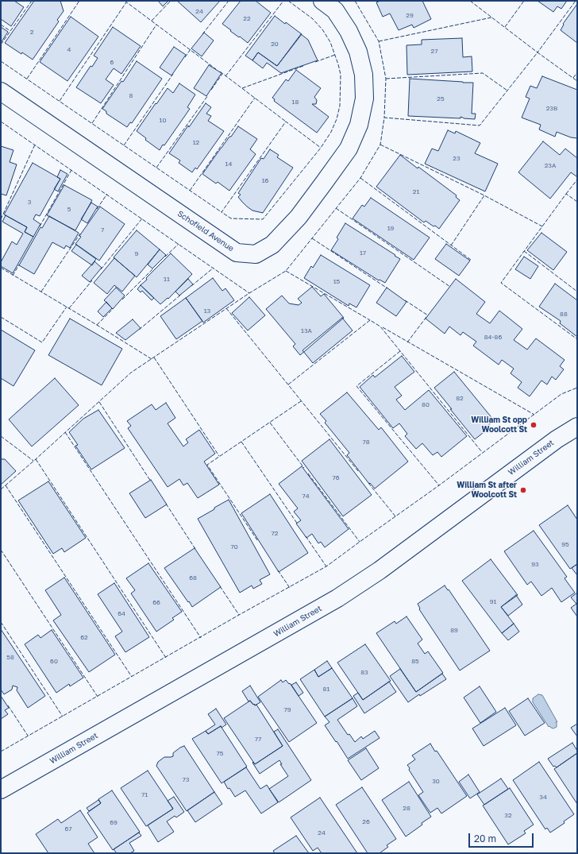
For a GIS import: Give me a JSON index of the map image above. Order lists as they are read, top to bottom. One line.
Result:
{"streets":{"main road":["Schofield Avenue","William Street"]},"places":["William St opp Woolcott St","William St after Woolcott St"],"house_numbers":["24","29","22","2","20","4","27","6","8","25","18","23B","10","12","23","14","23A","16","21","3","5","19","7","17","9","11","15","13","88","13A","84-86","82","80","78","76","74","72","95","70","93","68","91","66","64","89","62","58","60","85","83","81","79","77","75","73","30","71","34","28","32","26","69","67","24"],"scale_bar":"20 m"}
